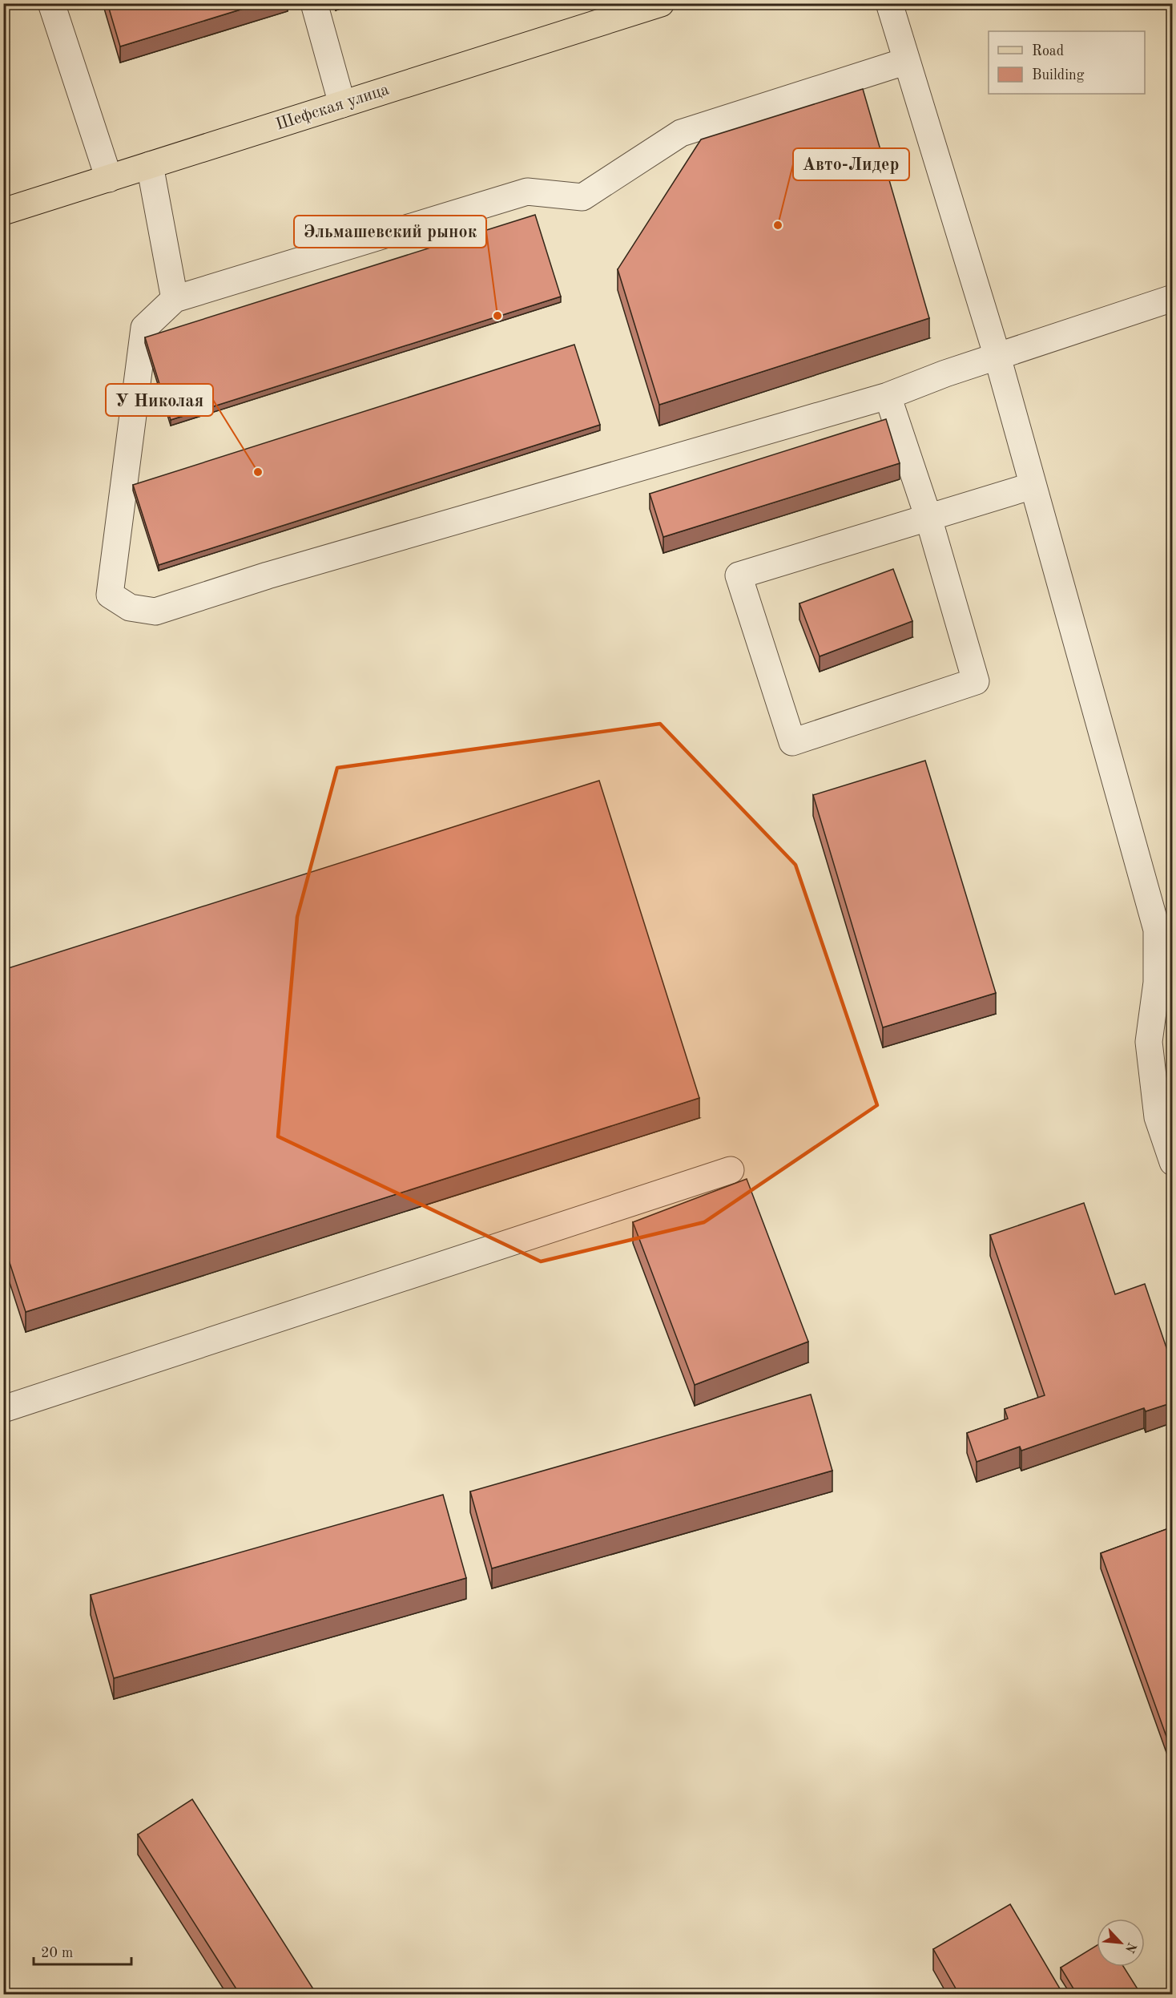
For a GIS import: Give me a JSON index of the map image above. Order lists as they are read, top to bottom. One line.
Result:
{"streets":{"main road":["Шефская улица"]},"places":["Авто-Лидер","Эльмашевский рынок","У Николая"],"legend":["Road","Building"],"scale_bar":"20 m","north":"bottom right"}
